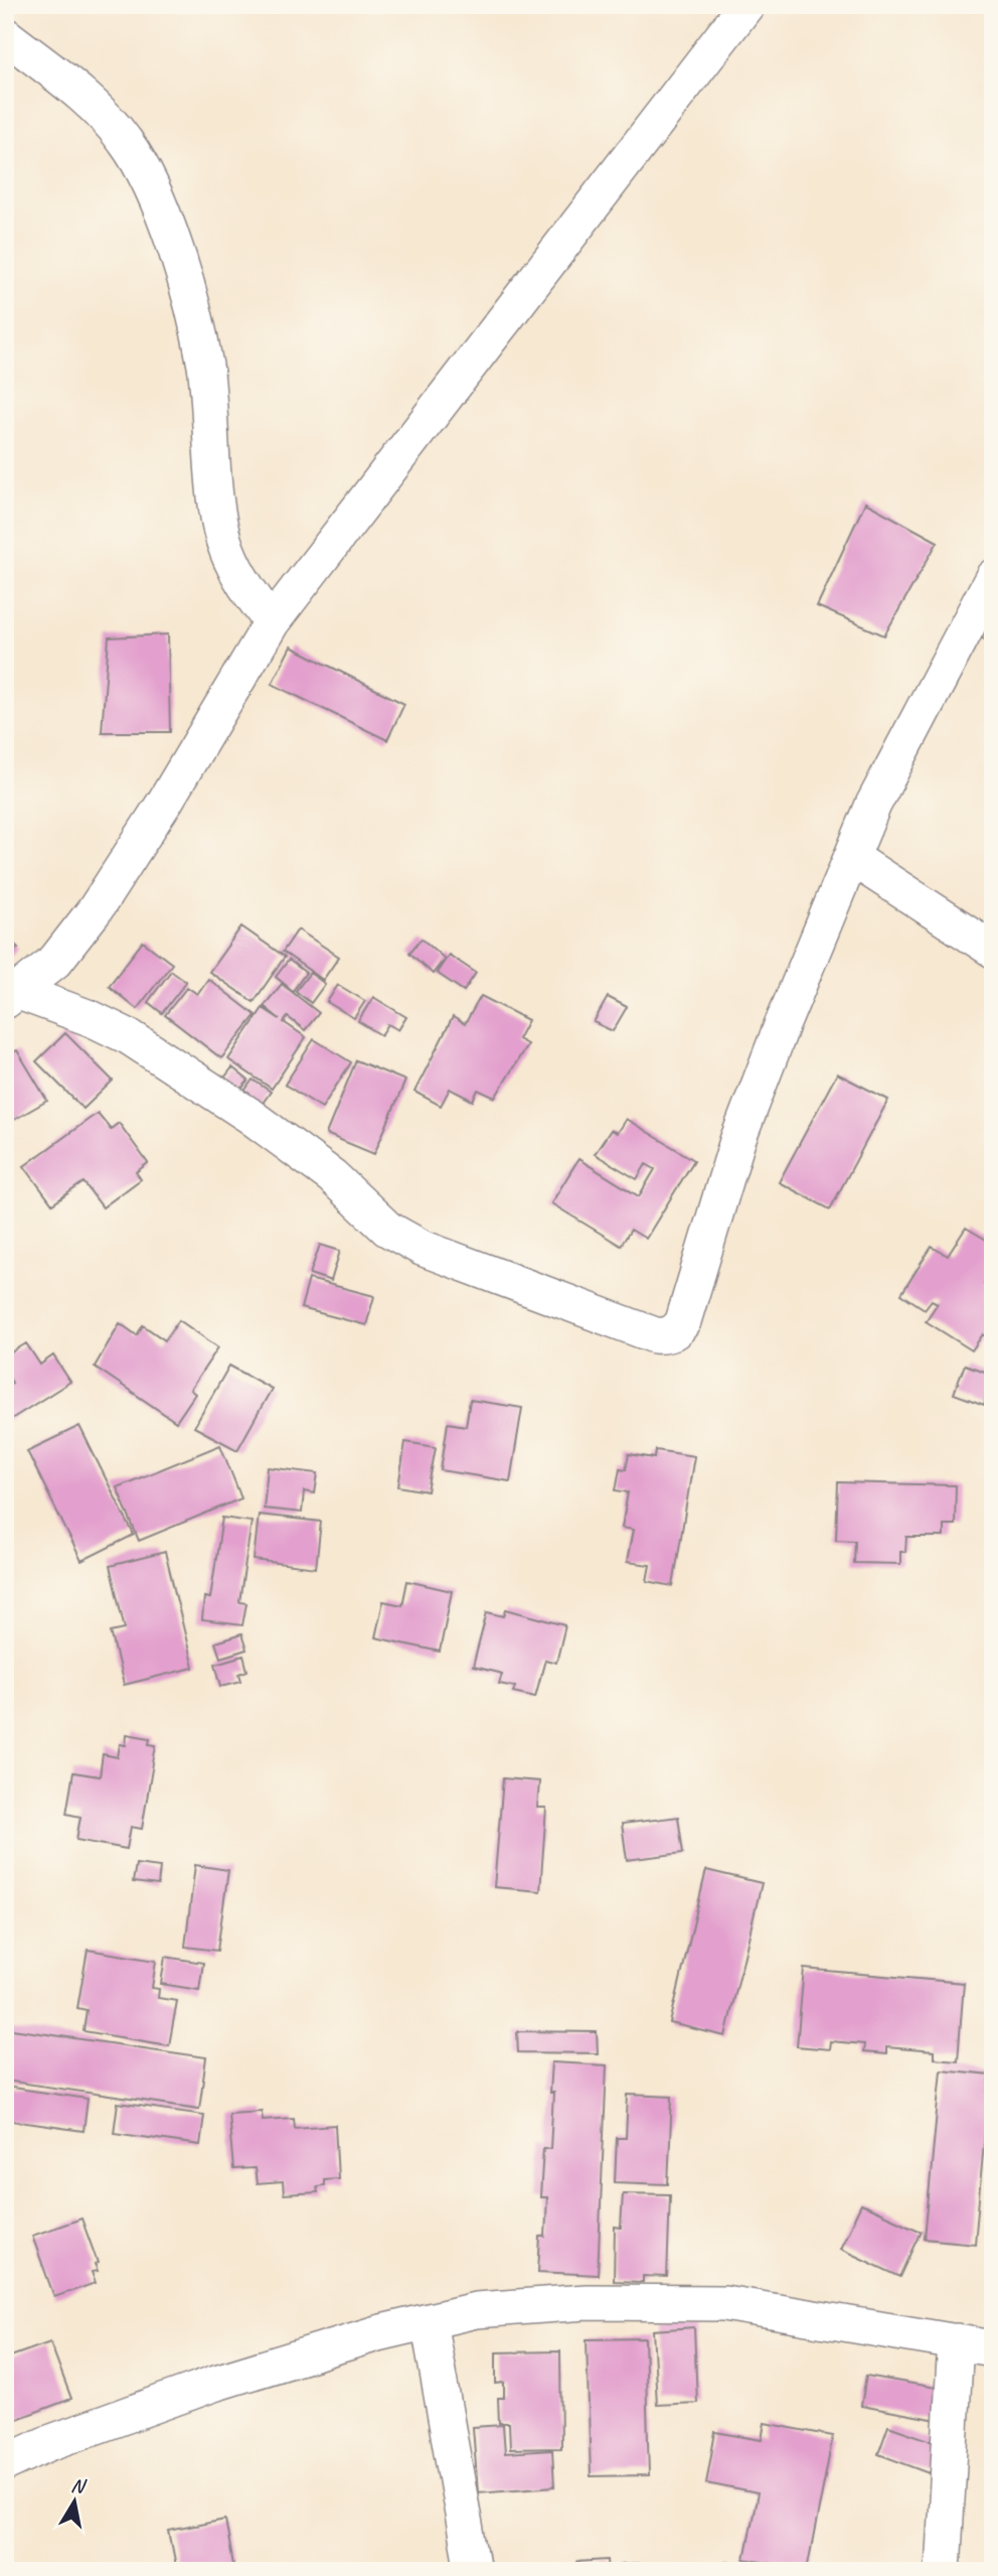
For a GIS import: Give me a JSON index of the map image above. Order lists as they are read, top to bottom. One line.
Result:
{"north":"top"}
